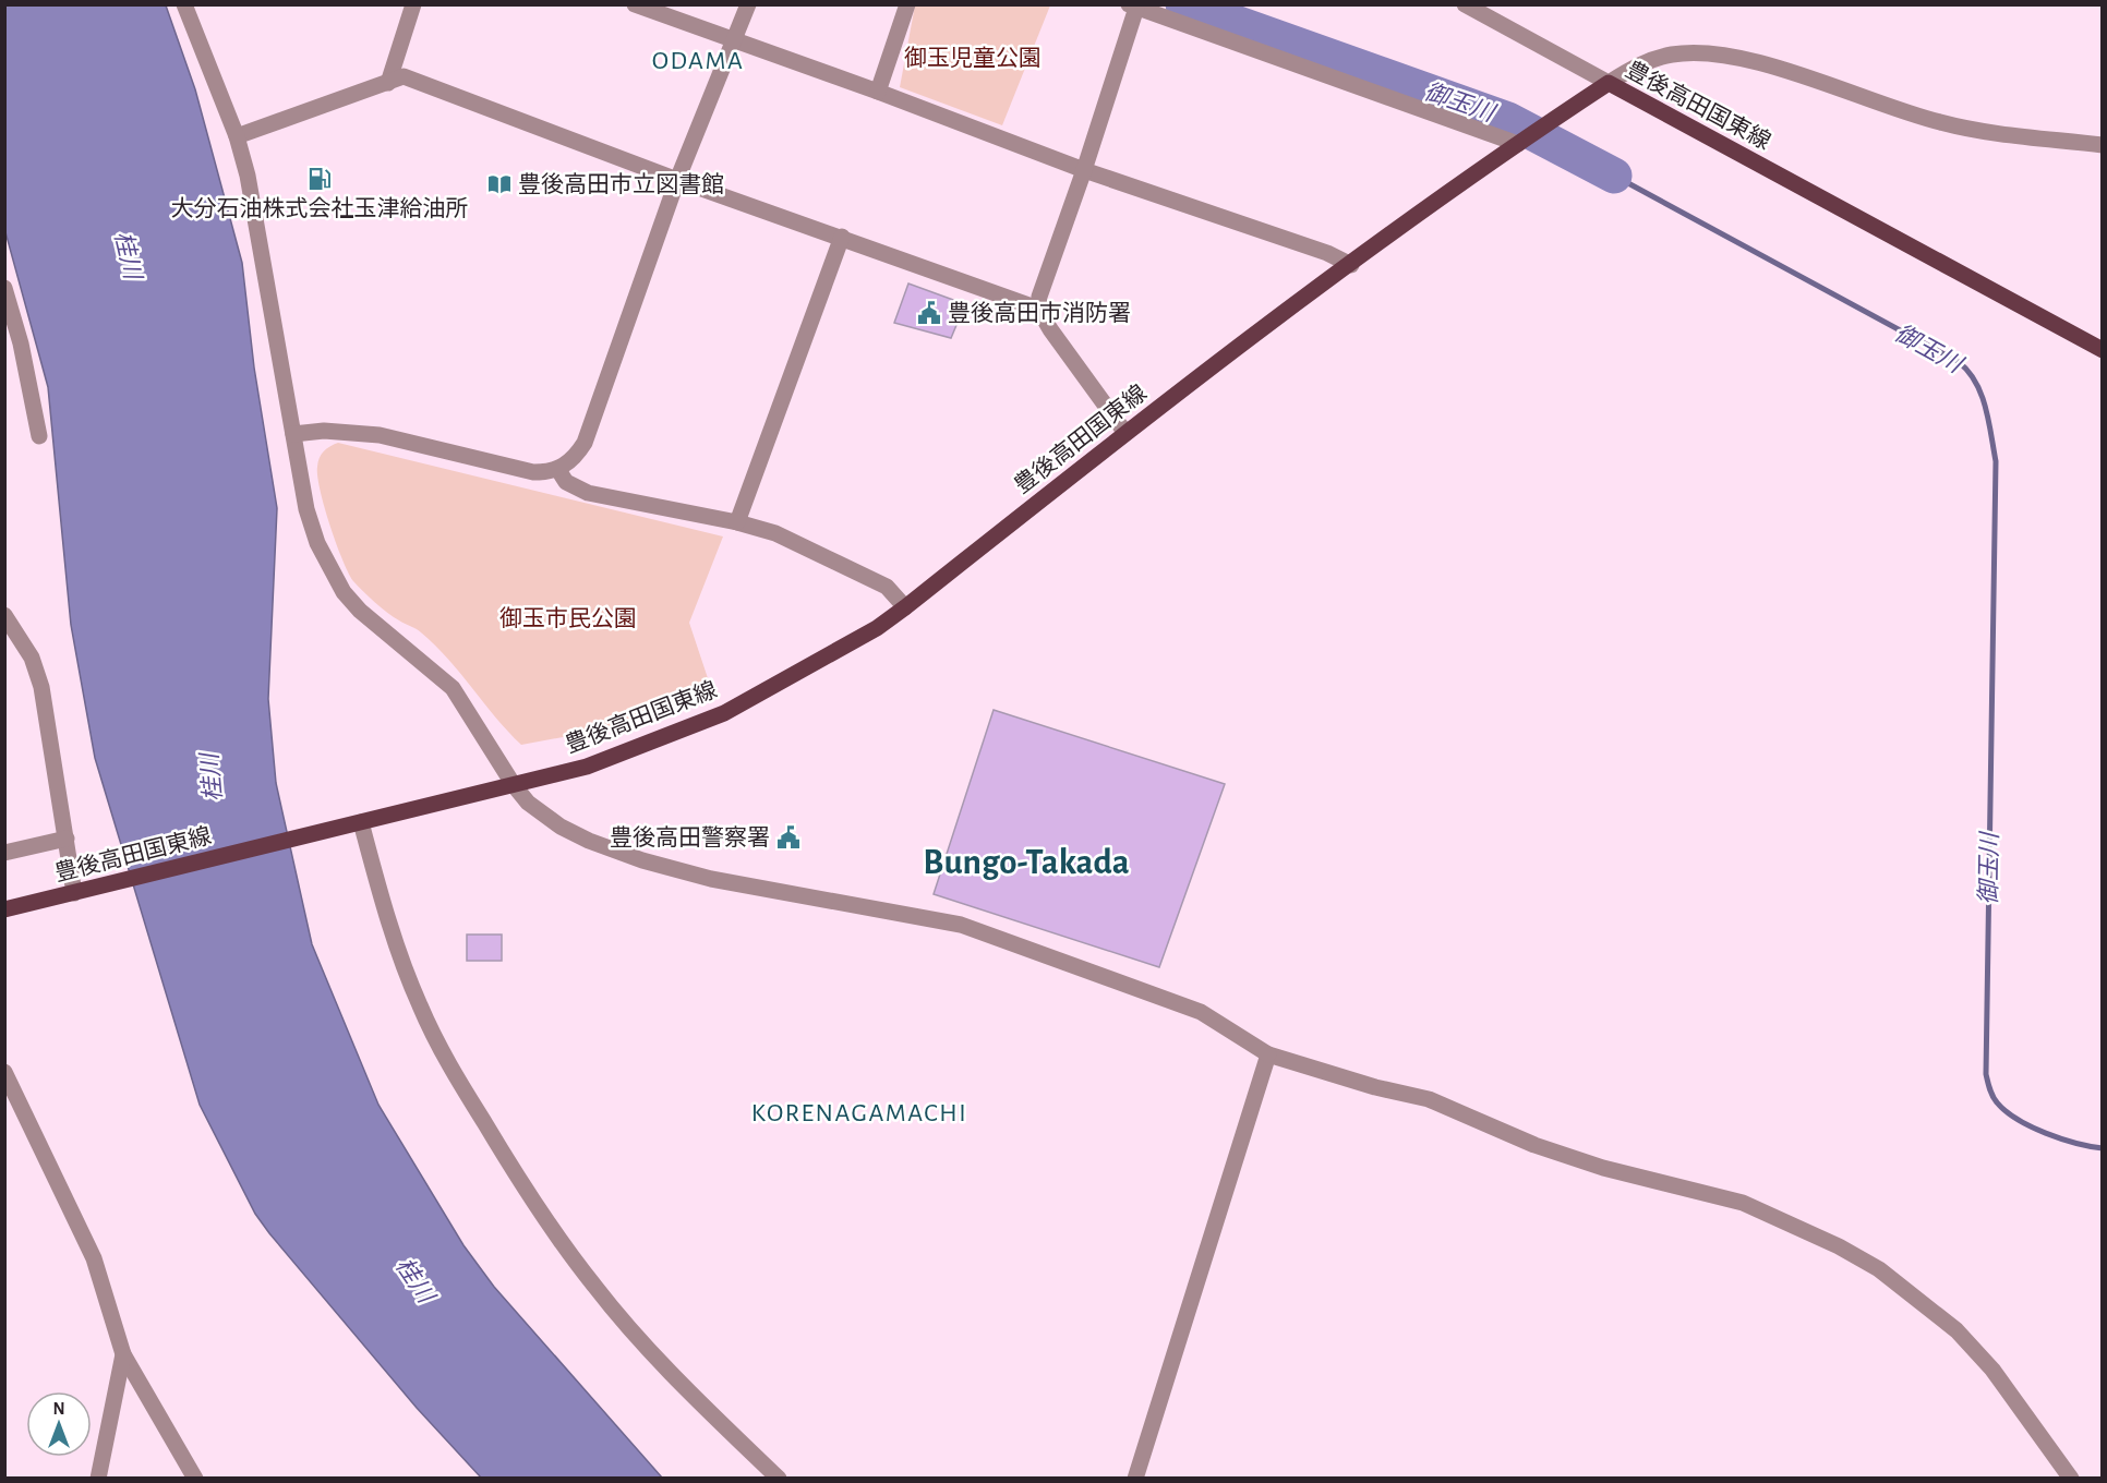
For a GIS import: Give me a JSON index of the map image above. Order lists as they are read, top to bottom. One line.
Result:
{"streets":{"main road":["豊後高田国東線"]},"districts":["ODAMA","Bungo-Takada","KORENAGAMACHI"],"water":["御玉川","桂川"],"parks":["御玉児童公園","御玉市民公園"],"places":{"fuel station":["大分石油株式会社玉津給油所"],"library":["豊後高田市立図書館"],"public building":["豊後高田市消防署","豊後高田警察署"]},"north":"top"}
